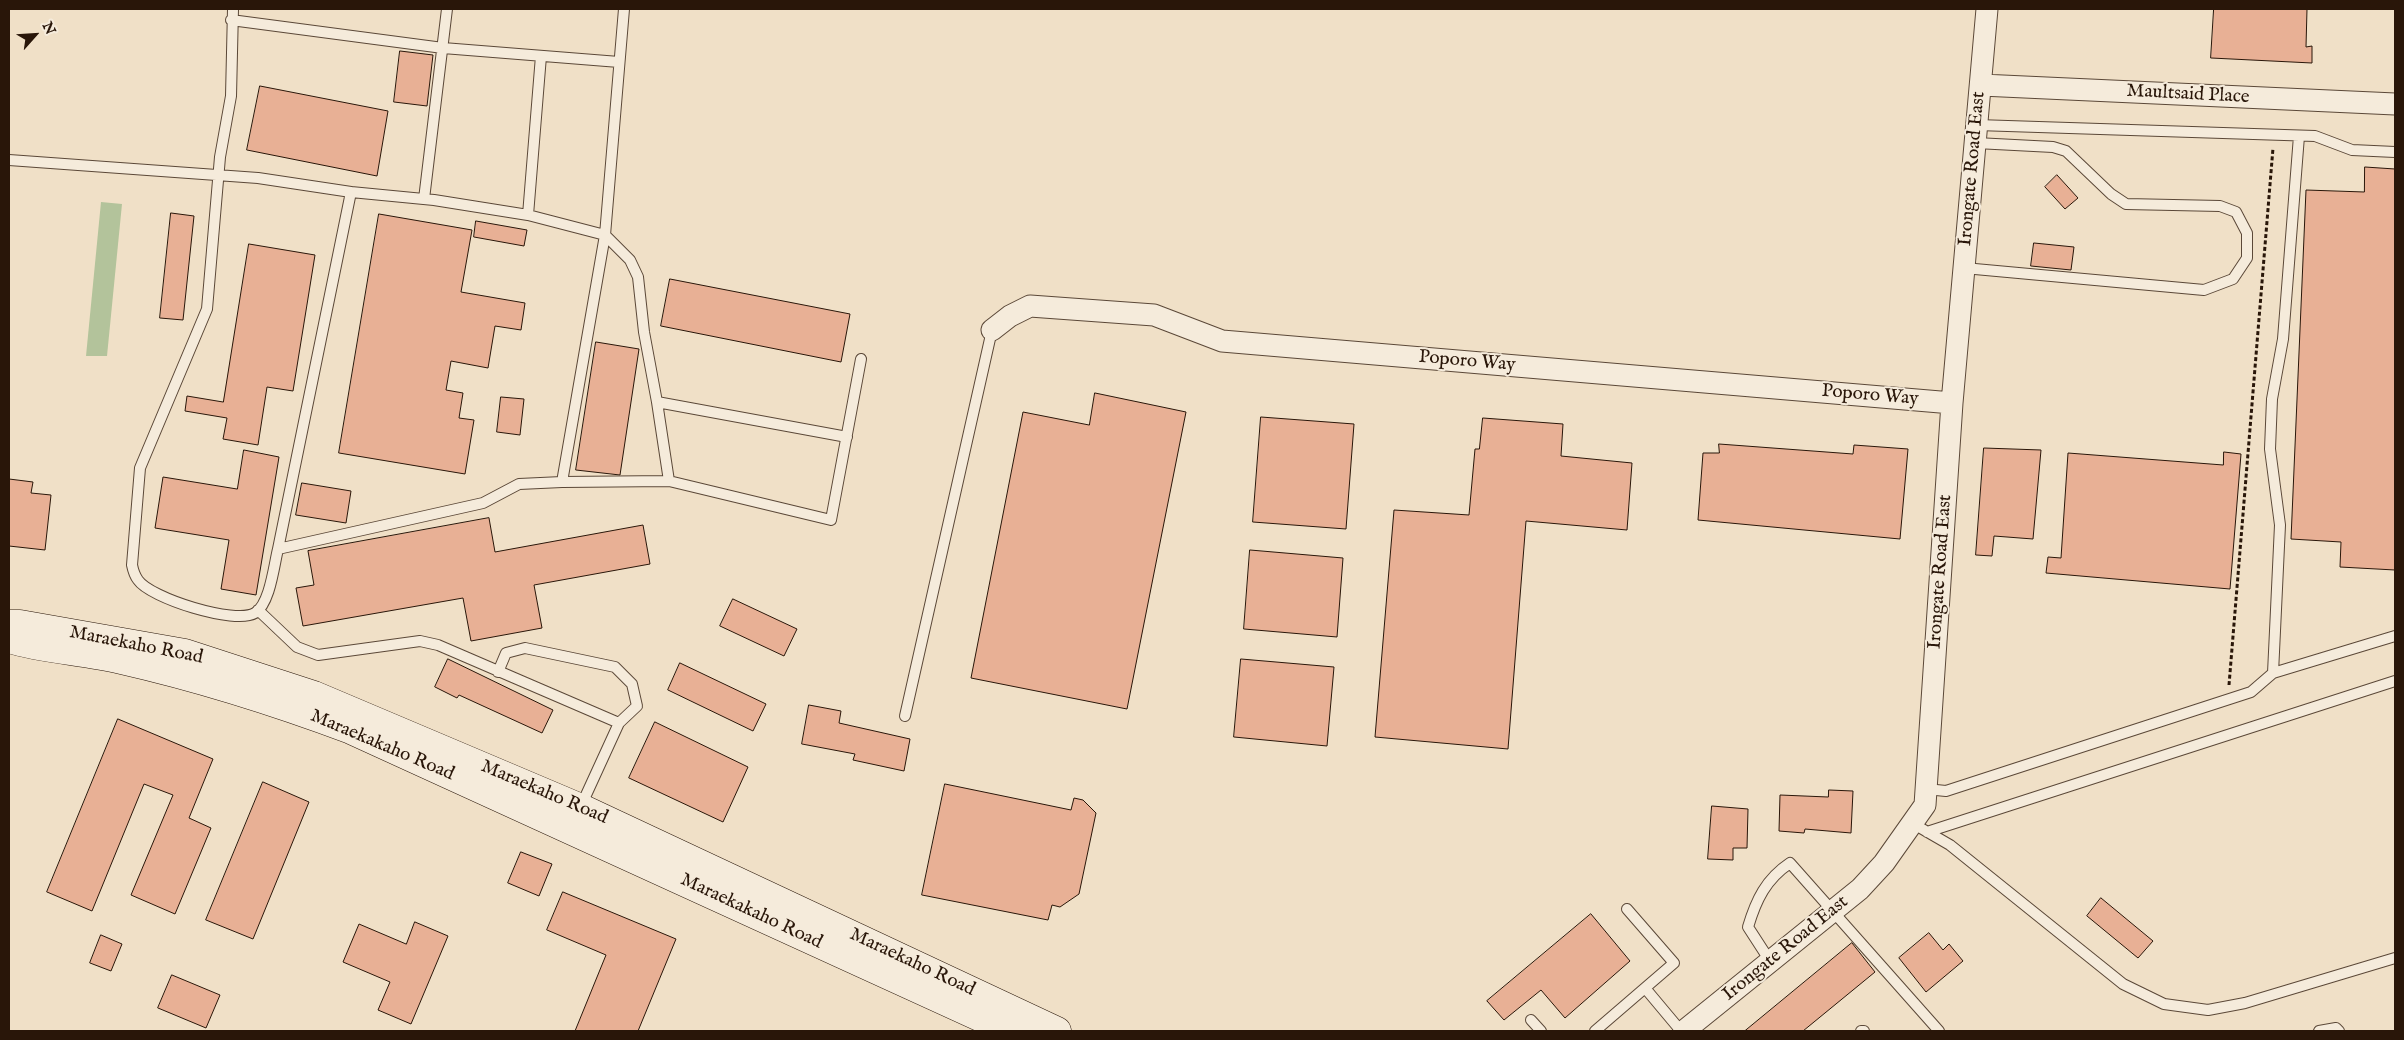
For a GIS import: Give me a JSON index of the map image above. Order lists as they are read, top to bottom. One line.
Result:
{"streets":{"main road":["Maraekaho Road","Maraekakaho Road"],"street":["Maultsaid Place","Irongate Road East","Poporo Way"]},"crossings":[["Maultsaid Place","Irongate Road East"],["Irongate Road East","Poporo Way"],["Maraekaho Road","Maraekakaho Road"]],"north":"top right"}
